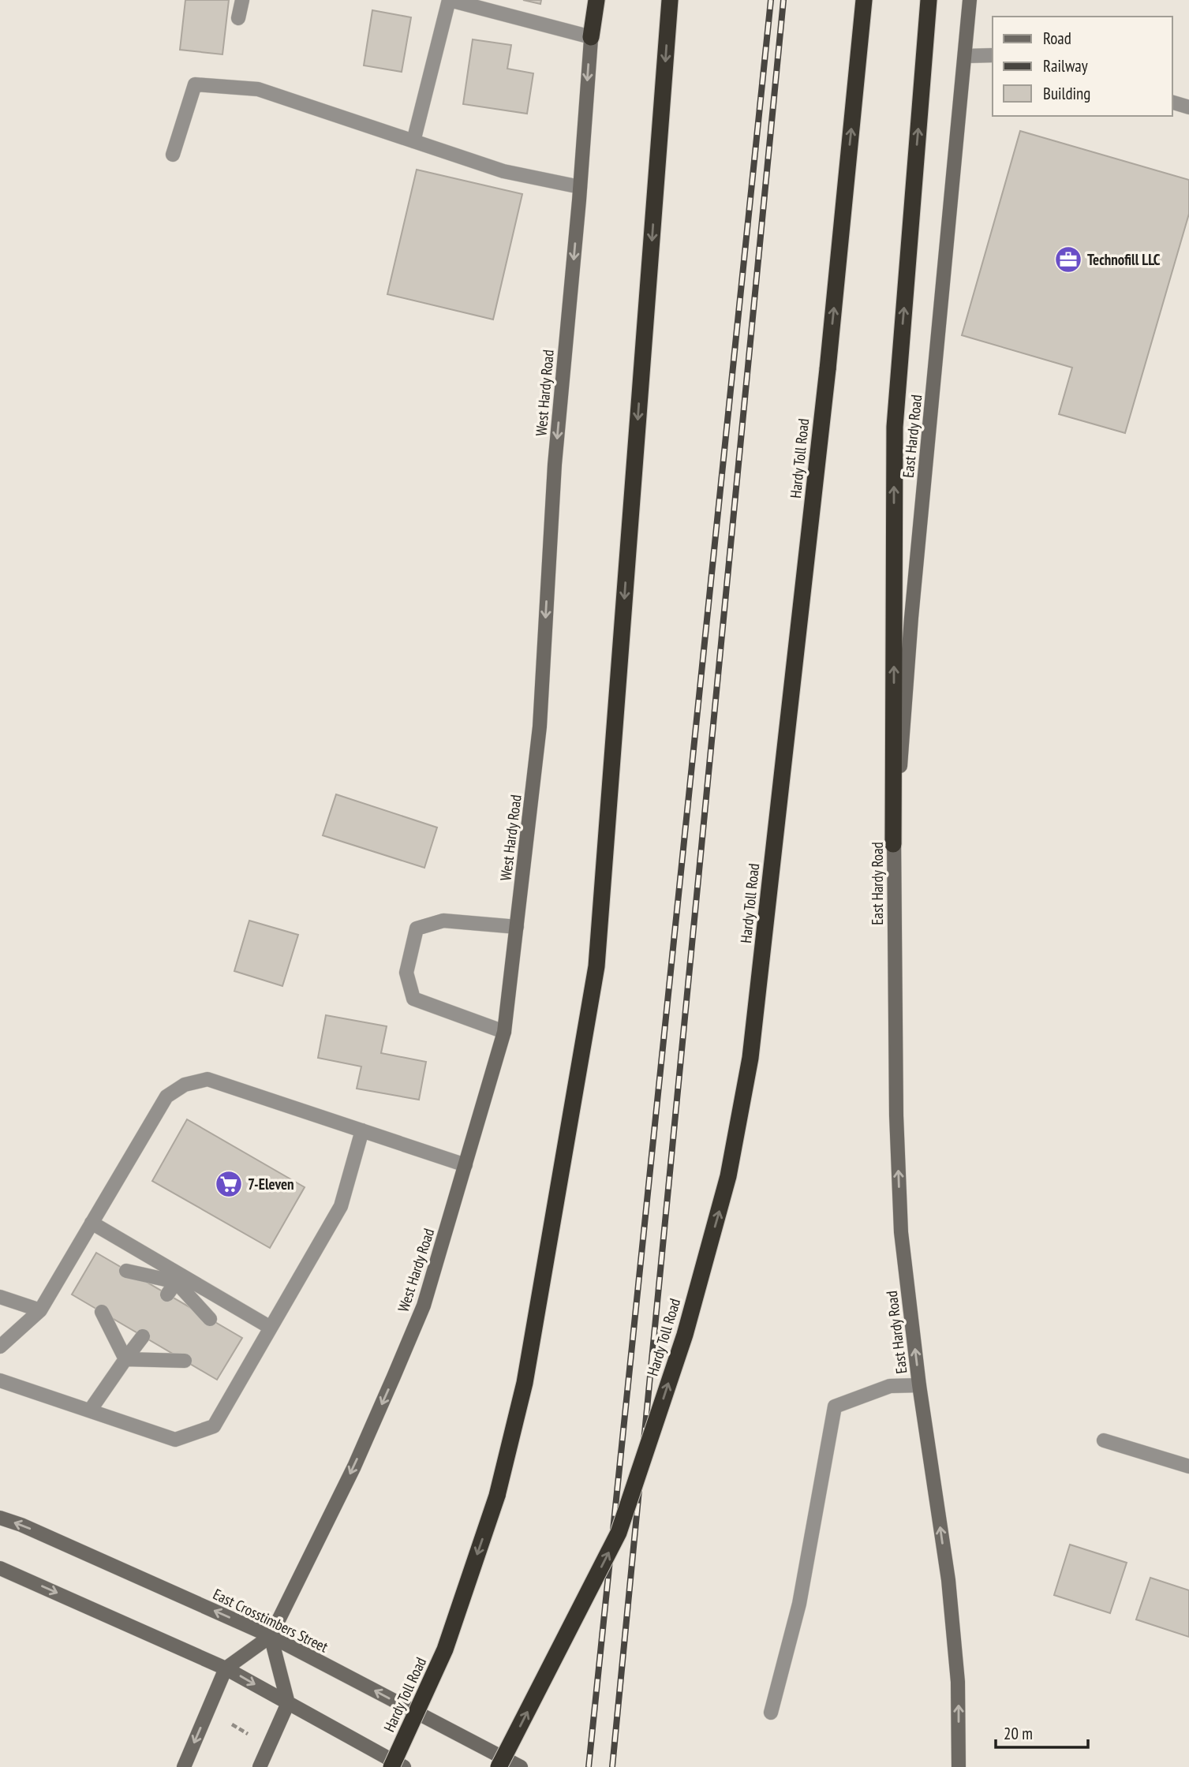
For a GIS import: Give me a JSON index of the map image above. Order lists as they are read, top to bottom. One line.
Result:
{"streets":{"highway":["Hardy Toll Road"],"main road":["West Hardy Road","East Hardy Road","East Crosstimbers Street"]},"crossings":[["West Hardy Road","East Crosstimbers Street"]],"one_way":["West Hardy Road","East Hardy Road"],"places":{"office":["Technofill LLC"],"supermarket":["7-Eleven"]},"legend":["Road","Railway","Building"],"scale_bar":"20 m"}
